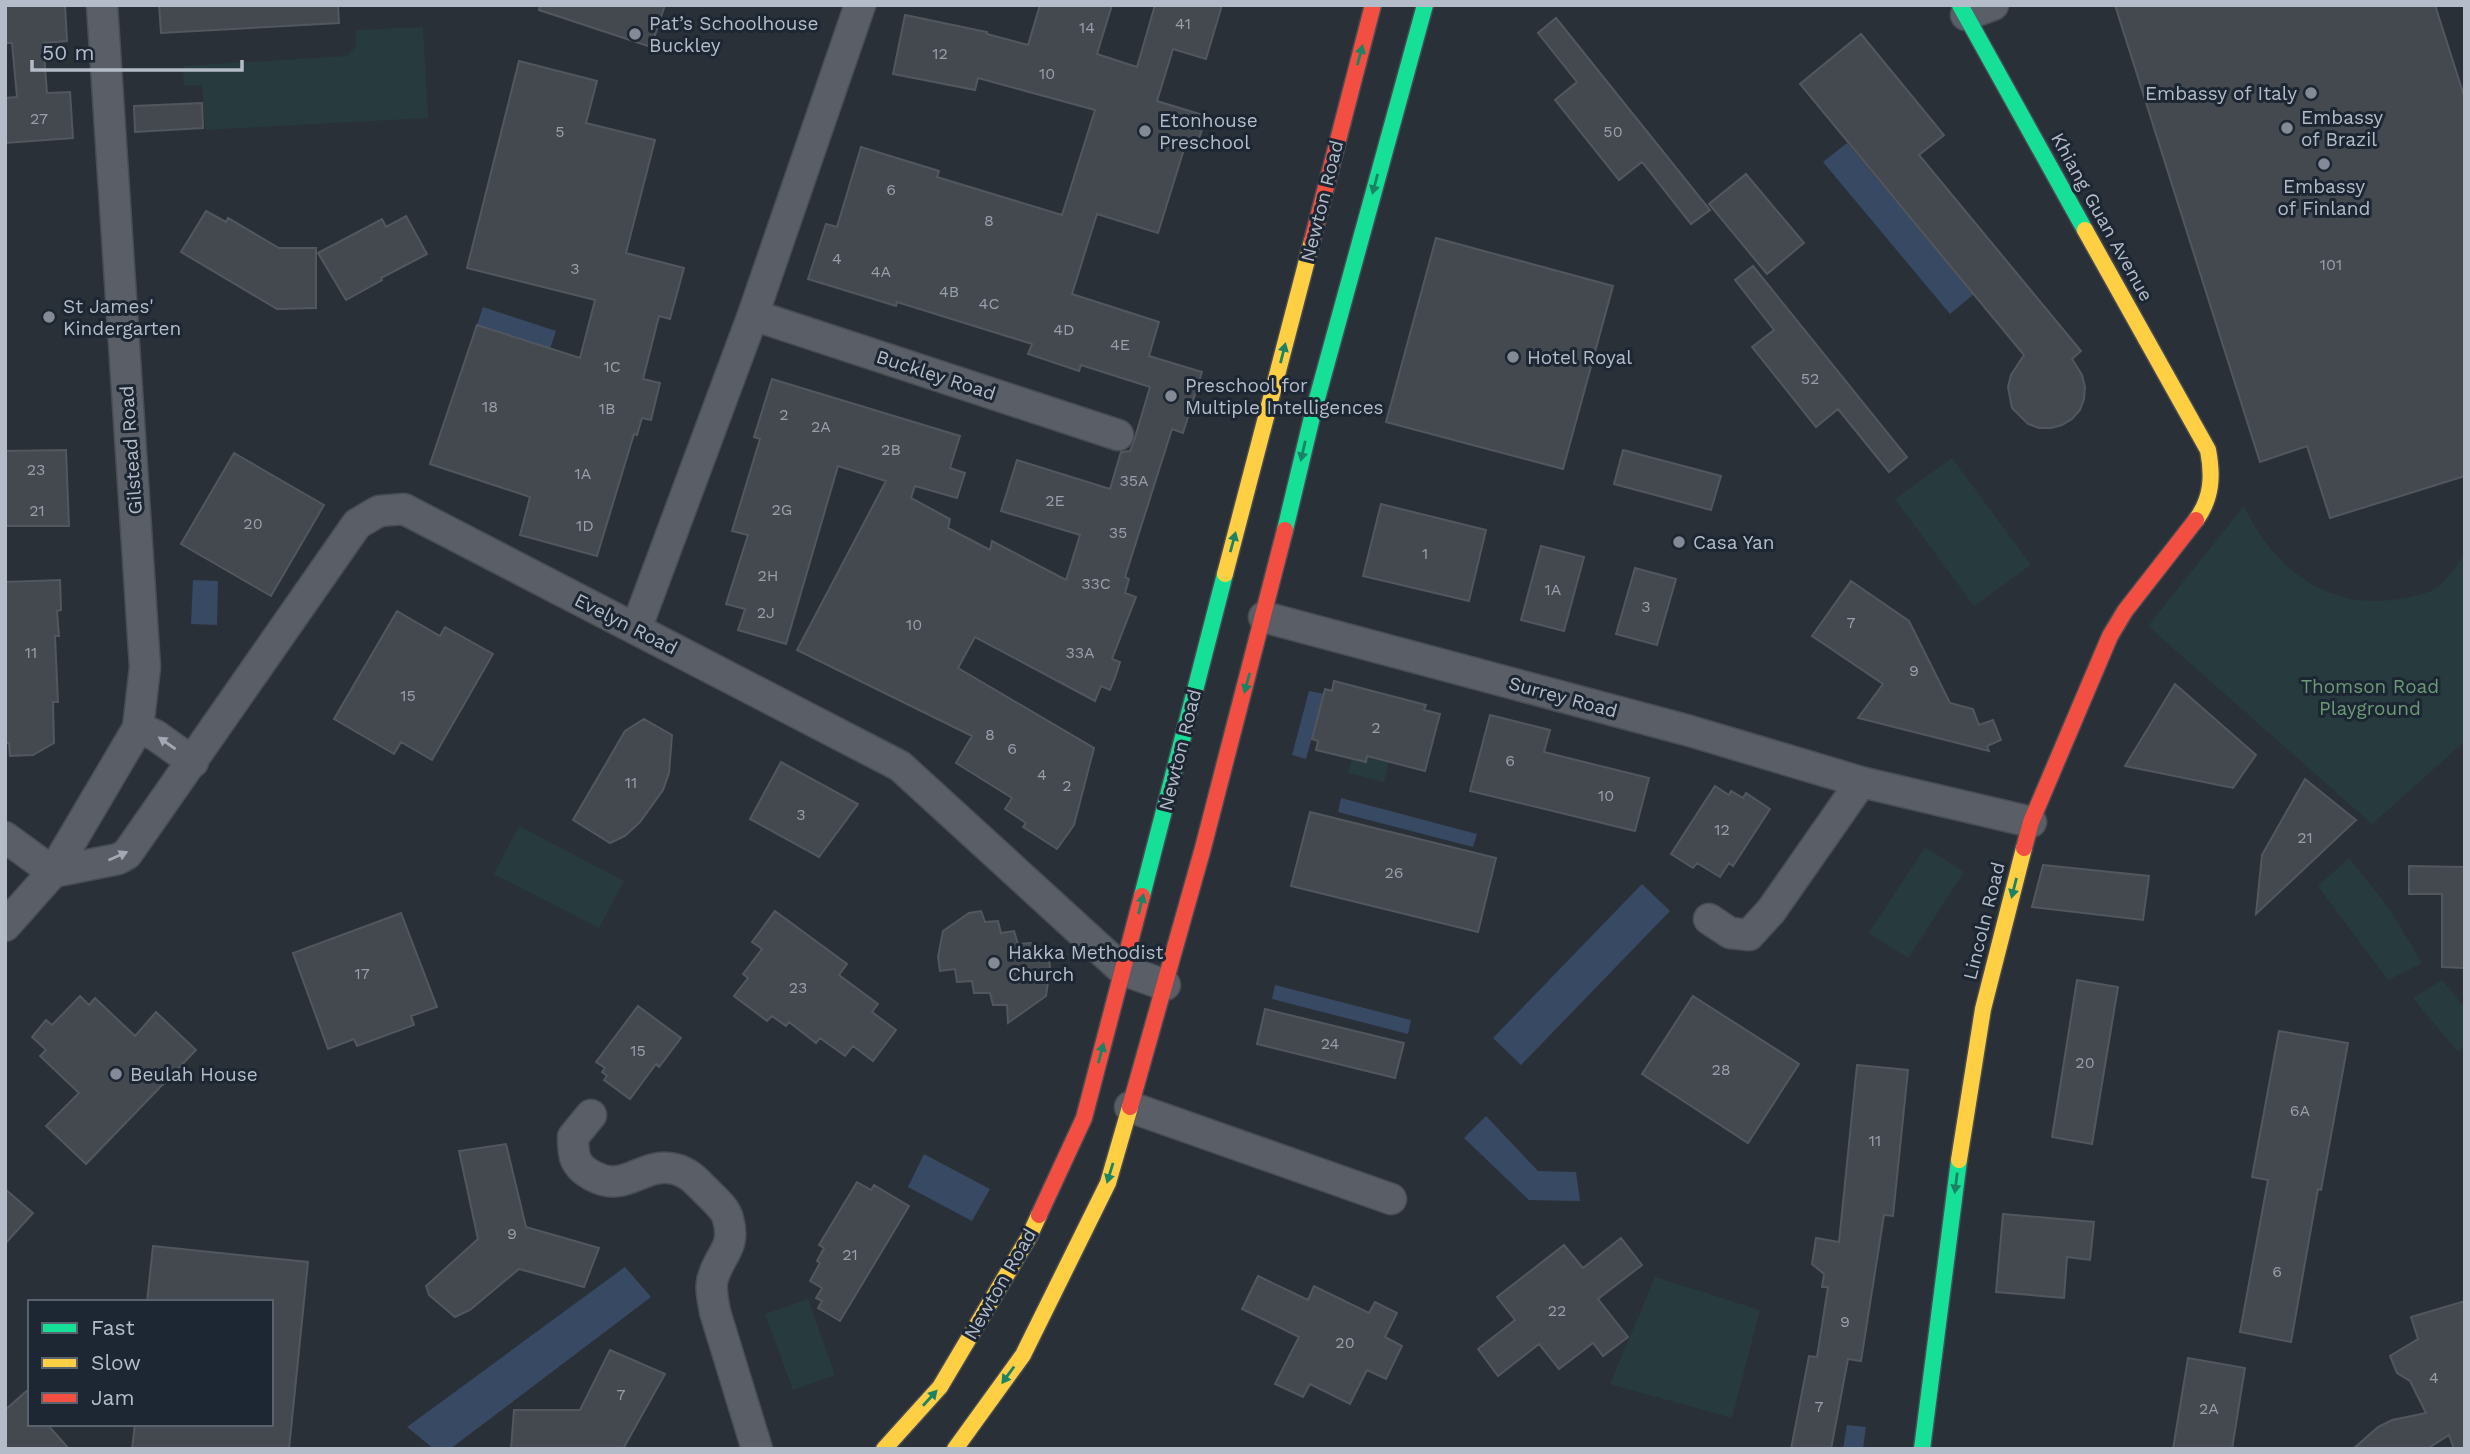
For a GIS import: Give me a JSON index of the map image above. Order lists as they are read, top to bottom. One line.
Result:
{"streets":{"main road":["Newton Road","Khiang Guan Avenue","Lincoln Road"],"street":["Buckley Road","Gilstead Road","Evelyn Road","Surrey Road"]},"crossings":[["Newton Road","Evelyn Road"],["Khiang Guan Avenue","Lincoln Road"],["Surrey Road","Lincoln Road"]],"one_way":["Lincoln Road"],"parks":["Thomson Road Playground"],"places":["Pat’s Schoolhouse Buckley","Embassy of Italy","Embassy of Brazil","Etonhouse Preschool","Embassy of Finland","St James' Kindergarten","Hotel Royal","Preschool for Multiple Intelligences","Casa Yan","Hakka Methodist Church","Beulah House"],"house_numbers":["41","14","12","10","27","5","50","6","8","4","101","3","4A","4B","4C","4D","4E","1C","52","18","1B","2","2A","2B","23","1A","35A","2E","2G","21","20","1D","35","1","2H","33C","1A","3","2J","7","10","11","33A","9","15","2","8","6","6","4","11","2","10","3","12","21","26","17","23","24","15","20","28","6A","11","9","21","6","22","9","20","4","7","7","2A"],"legend":["Fast","Slow","Jam"],"scale_bar":"50 m"}
